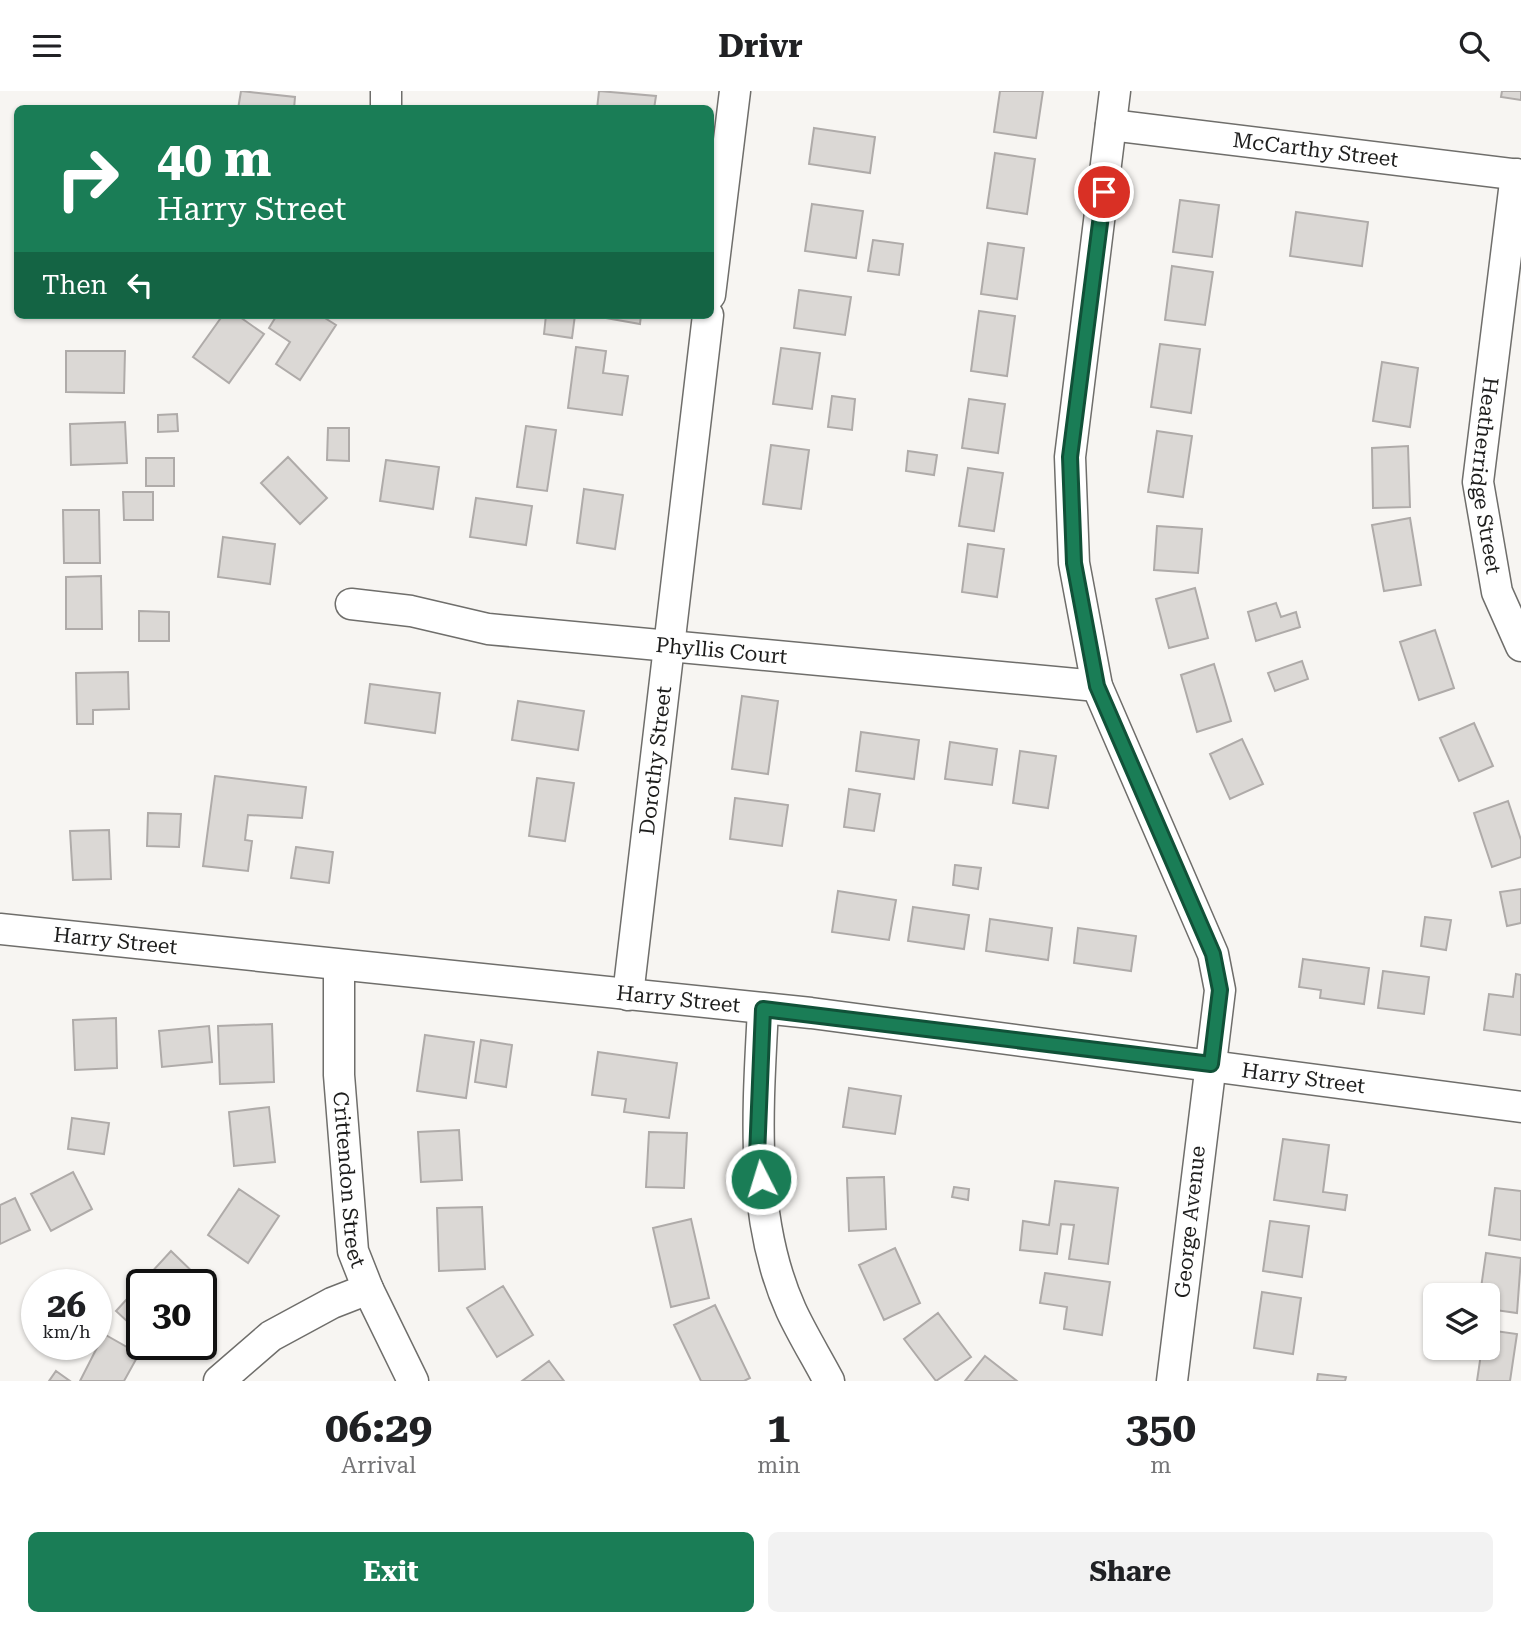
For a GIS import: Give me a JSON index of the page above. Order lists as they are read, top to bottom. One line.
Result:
{"streets":{"street":["McCarthy Street","Heatherridge Street","Phyllis Court","Dorothy Street","Harry Street","Crittendon Street","George Avenue"]},"crossings":[["McCarthy Street","Heatherridge Street"],["McCarthy Street","George Avenue"],["Phyllis Court","Dorothy Street"],["Phyllis Court","George Avenue"],["Dorothy Street","Harry Street"],["Harry Street","Crittendon Street"],["Harry Street","George Avenue"]],"page":{"header":"Drivr","turn":["40 m","Harry Street"],"then":"Then","speed":"26 km/h","limit":"30","eta":["06:29","Arrival","1","min","350","m"],"buttons":["Exit","Share"]}}
